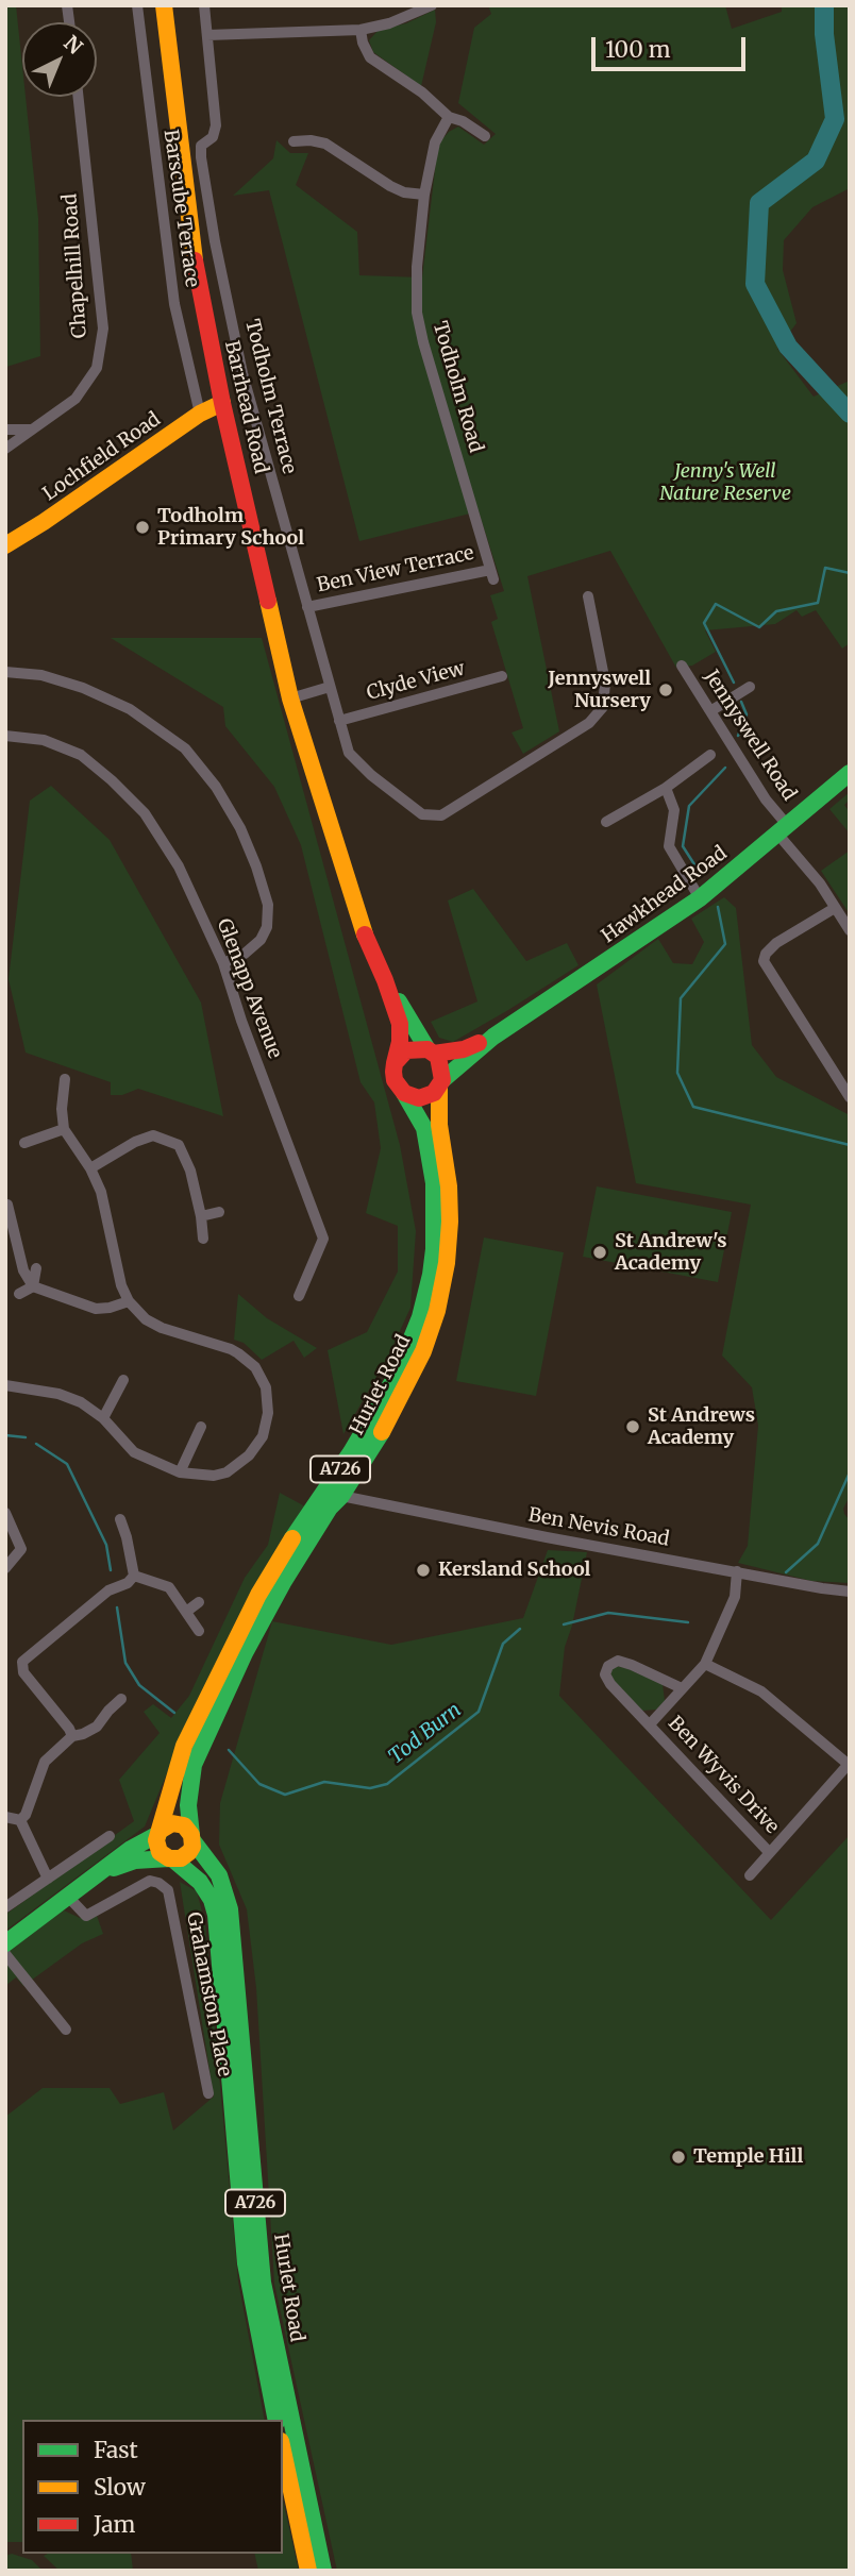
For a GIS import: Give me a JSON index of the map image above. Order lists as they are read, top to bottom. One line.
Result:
{"streets":{"main road":["Barrhead Road","Lochfield Road","Hawkhead Road","Hurlet Road","A726"],"street":["Barscube Terrace","Chapelhill Road","Todholm Road","Todholm Terrace","Ben View Terrace","Clyde View","Jennyswell Road","Glenapp Avenue","Ben Nevis Road","Ben Wyvis Drive","Grahamston Place"]},"crossings":[["Barscube Terrace","Lochfield Road"],["Todholm Road","Ben View Terrace"],["Todholm Terrace","Ben View Terrace"],["Todholm Terrace","Clyde View"],["Barrhead Road","Lochfield Road"],["Barrhead Road","Hawkhead Road"],["Barrhead Road","Hurlet Road"],["Jennyswell Road","Hawkhead Road"],["Hawkhead Road","Hurlet Road"],["Hurlet Road","Ben Nevis Road"],["Ben Nevis Road","Ben Wyvis Drive"]],"water":["Tod Burn"],"parks":["Jenny's Well Nature Reserve"],"places":["Todholm Primary School","Jennyswell Nursery","St Andrew's Academy","St Andrews Academy","Kersland School","Temple Hill"],"legend":["Fast","Slow","Jam"],"scale_bar":"100 m","north":"top right"}
